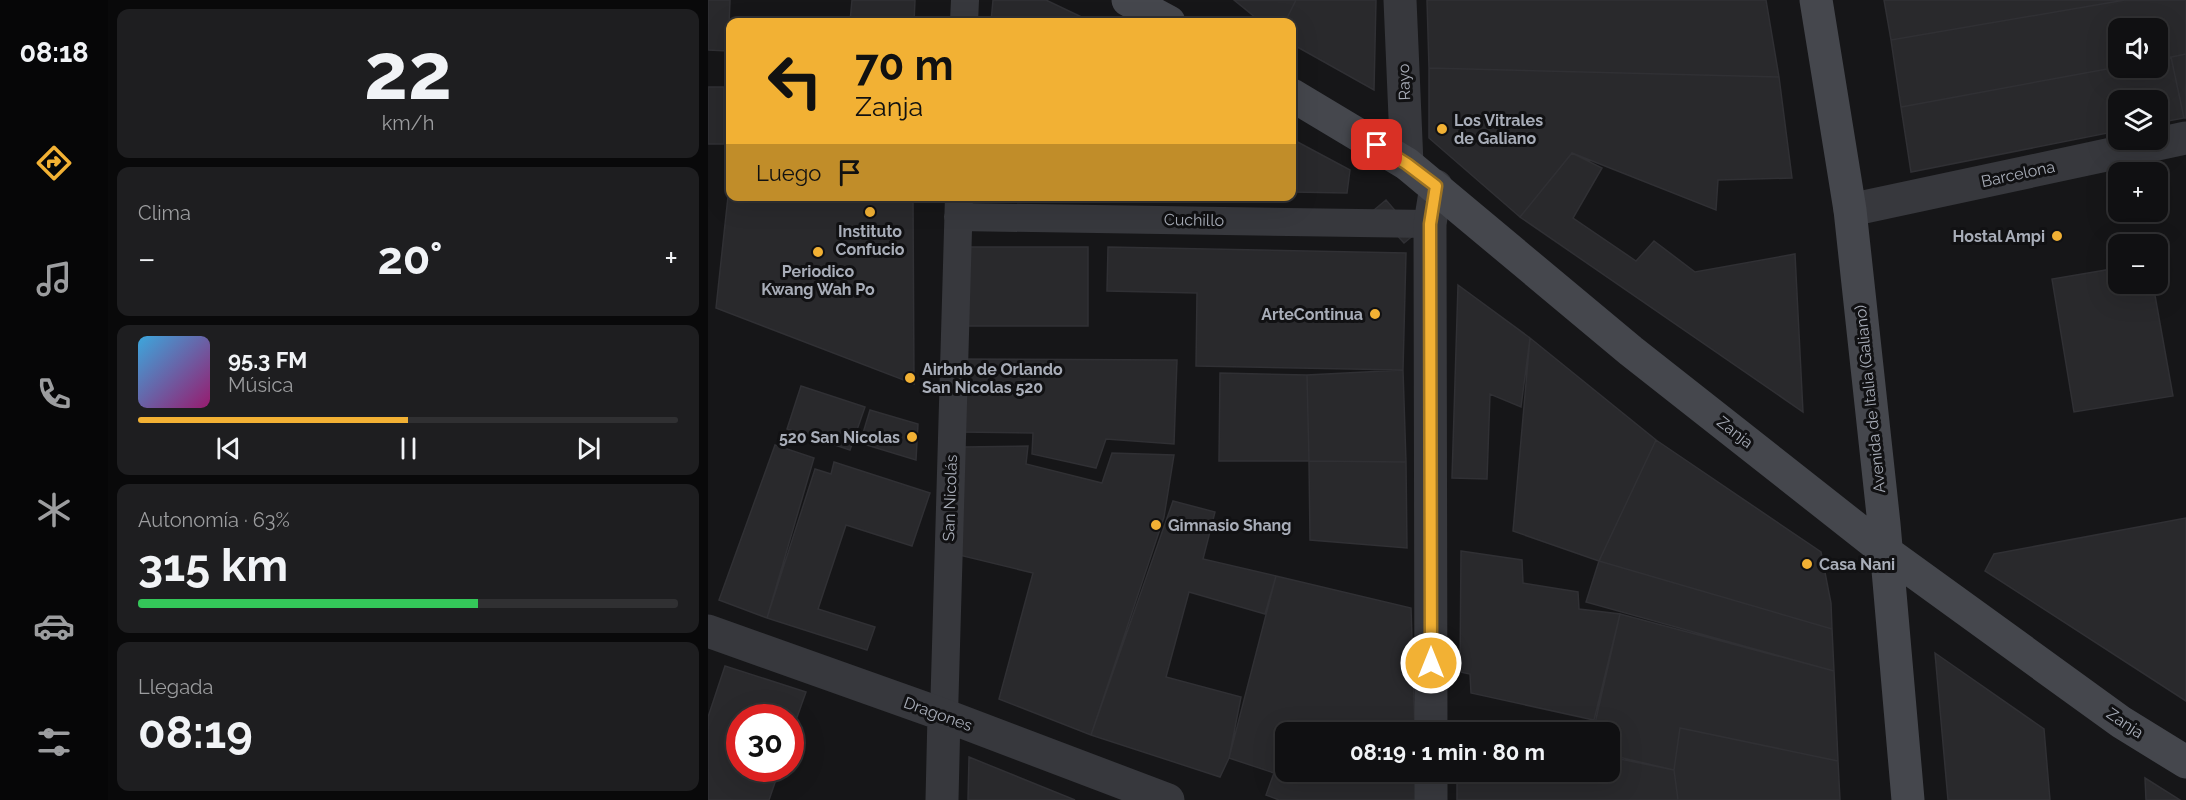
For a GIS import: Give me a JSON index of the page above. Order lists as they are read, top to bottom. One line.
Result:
{"streets":{"main road":["Avenida de Italia (Galiano)","Zanja"],"street":["Rayo","Barcelona","Cuchillo","San Nicolás","Dragones"]},"crossings":[["Rayo","Zanja"],["Barcelona","Avenida de Italia (Galiano)"],["Cuchillo","San Nicolás"],["Avenida de Italia (Galiano)","Zanja"],["San Nicolás","Dragones"]],"places":["Los Vitrales de Galiano","Instituto Confucio","Hostal Ampi","Periodico Kwang Wah Po","ArteContinua","Airbnb de Orlando San Nicolas 520","520 San Nicolas","Gimnasio Shang","Casa Nani"],"page":{"tabs":"08:18","tile":[["22","km/h"],"Clima",["Autonomía · 63%","315 km"],["Llegada","08:19"]],"map_buttons":["+","−"],"turn":["70 m","Zanja"],"then":"Luego","heat":["−","20°","+"],"song":["95.3 FM","Música"],"limit":"30","trip":"08:19 · 1 min · 80 m"}}
